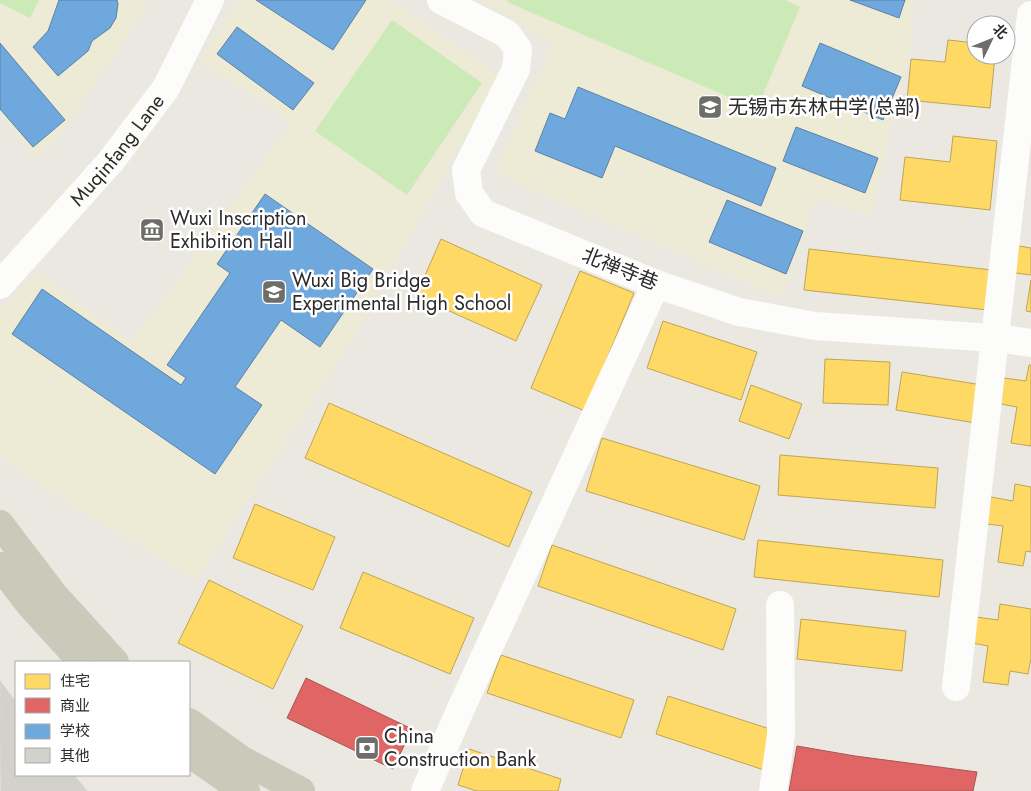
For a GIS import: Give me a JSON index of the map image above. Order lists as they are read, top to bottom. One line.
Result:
{"streets":{"street":["Muqinfang Lane","北禅寺巷"]},"places":{"school or university":["无锡市东林中学(总部)","Wuxi Big Bridge Experimental High School"],"museum":["Wuxi Inscription Exhibition Hall"],"bank":["China Construction Bank"]},"legend":["住宅","商业","学校","其他"],"north":"top right"}
